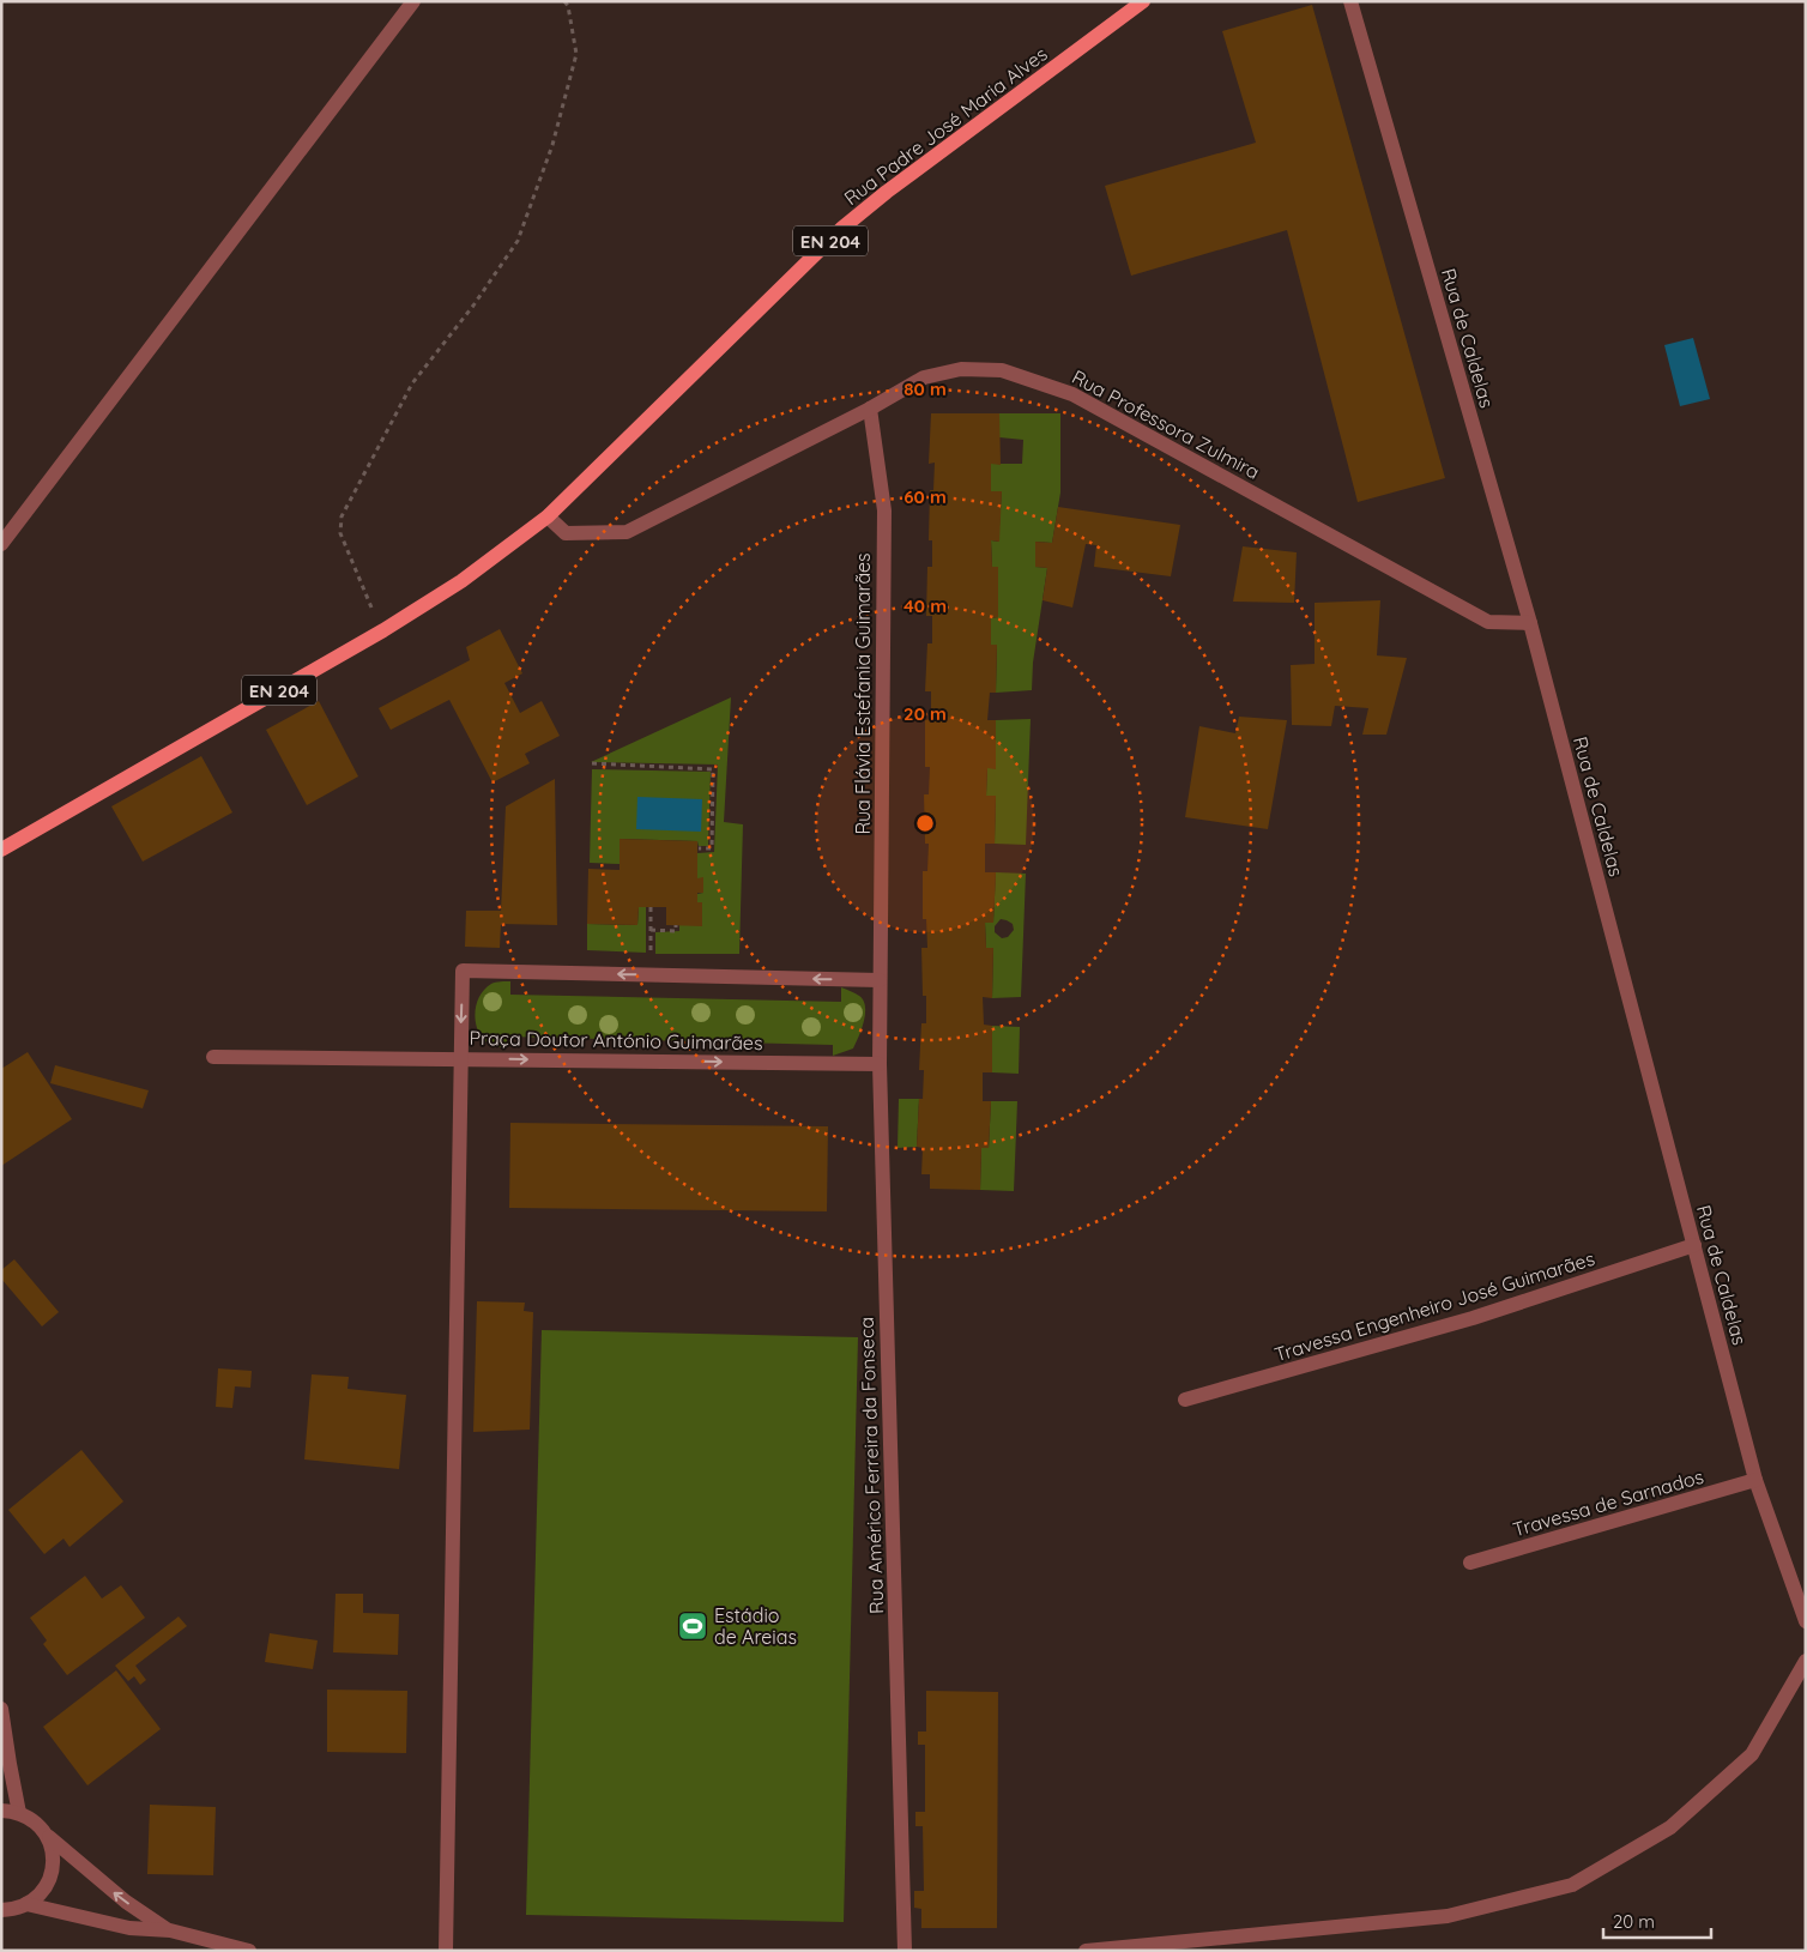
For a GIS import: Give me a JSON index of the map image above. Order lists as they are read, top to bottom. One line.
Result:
{"streets":{"main road":["Rua Padre José Maria Alves","EN 204"],"street":["Rua de Caldelas","Rua Professora Zulmira","Rua Flávia Estefania Guimarães","Praça Doutor António Guimarães","Travessa Engenheiro José Guimarães","Rua Américo Ferreira da Fonseca","Travessa de Sarnados"]},"crossings":[["Rua Padre José Maria Alves","EN 204"],["Rua Padre José Maria Alves","Rua Professora Zulmira"],["EN 204","Rua Professora Zulmira"],["Rua de Caldelas","Rua Professora Zulmira"],["Rua de Caldelas","Travessa Engenheiro José Guimarães"],["Rua de Caldelas","Travessa de Sarnados"],["Rua Professora Zulmira","Rua Flávia Estefania Guimarães"],["Rua Flávia Estefania Guimarães","Praça Doutor António Guimarães"],["Rua Flávia Estefania Guimarães","Rua Américo Ferreira da Fonseca"],["Praça Doutor António Guimarães","Rua Américo Ferreira da Fonseca"]],"places":{"sports":["Estádio de Areias"]},"scale_bar":"20 m","rings":["80 m","60 m","40 m","20 m"]}
